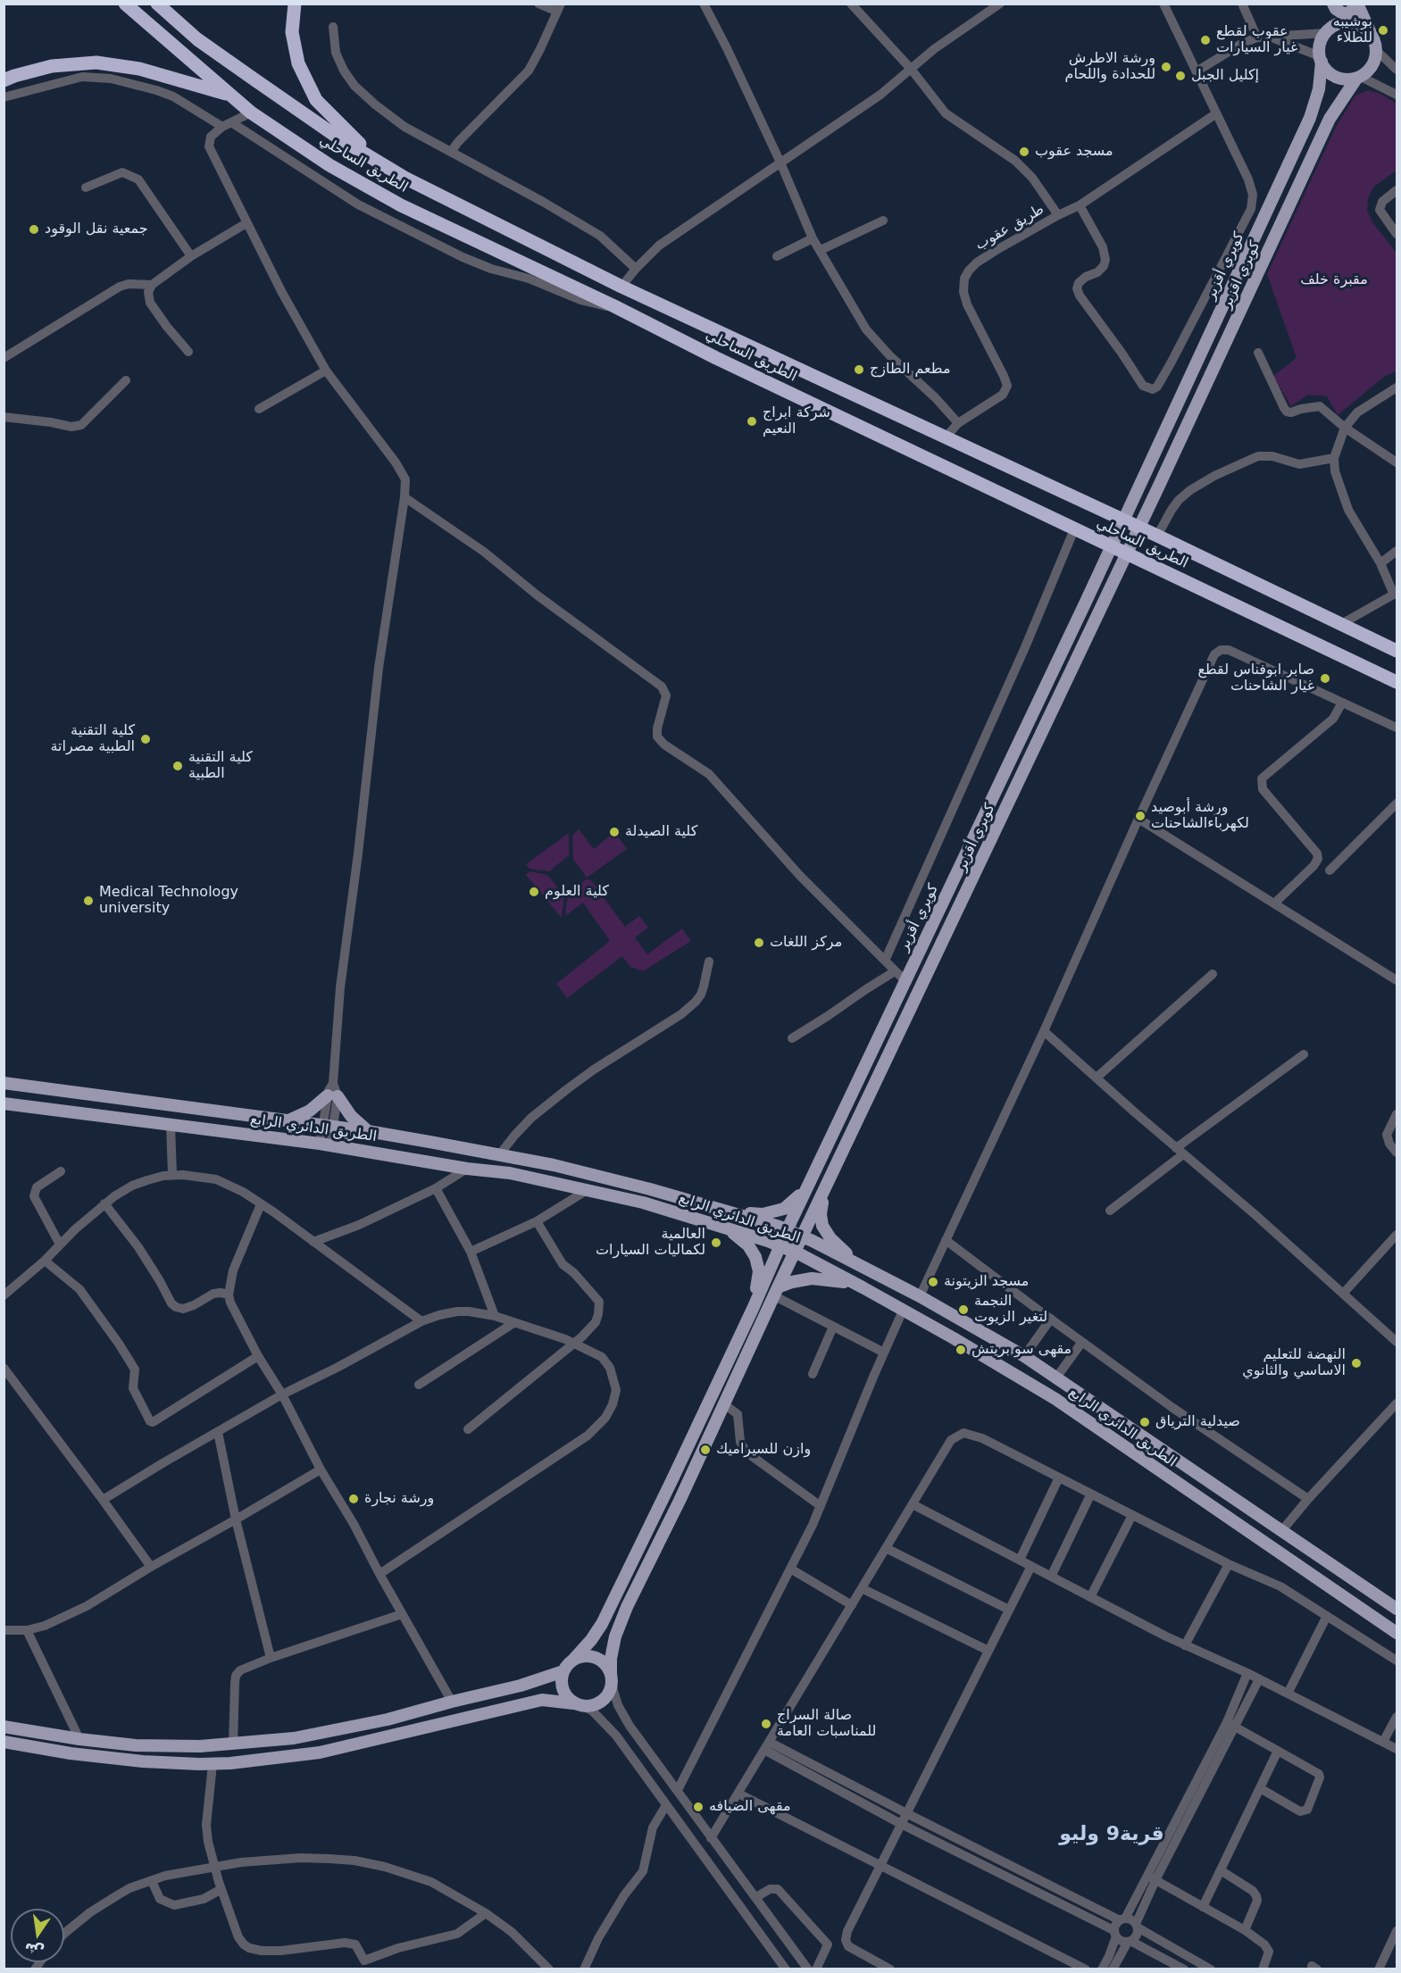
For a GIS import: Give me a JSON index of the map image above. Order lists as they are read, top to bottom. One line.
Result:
{"streets":{"highway":["الطريق الساحلي"],"main road":["كويري أقزير","كوبري اقزير","كوبري أقزير","الطريق الدائري الرابع"],"street":["طريق عقوب"]},"crossings":[["الطريق الساحلي","طريق عقوب"],["كويري أقزير","كوبري اقزير"],["كويري أقزير","الطريق الدائري الرابع"],["كوبري اقزير","كوبري أقزير"],["كوبري أقزير","الطريق الدائري الرابع"]],"districts":["قرية9 وليو"],"parks":["مقبرة خلف"],"places":["بوشيبه للطلاء","عقوب لقطع غيار السيارات","ورشة الاطرش للحدادة واللحام","إكليل الجبل","مسجد عقوب","جمعية نقل الوقود","مطعم الطازج","شركة ابراج النعيم","صابر ابوفناس لقطع غيار الشاحنات","كلية التقنية الطبية مصراتة","كلية التقنية الطبية","ورشة أبوصيد لكهرباءالشاحنات","كلية الصيدلة","كلية العلوم","Medical Technology university","مركز اللغات","العالمية لكماليات السيارات","مسجد الزيتونة","النجمة لتغير الزيوت","مقهى سو بريتش","النهضة للتعليم الاساسي والثانوي","صيدلية الترياق","وازن للسيراميك","ورشة نجارة","صالة السراج للمناسبات العامة","مقهى الضيافه"],"north":"bottom"}
